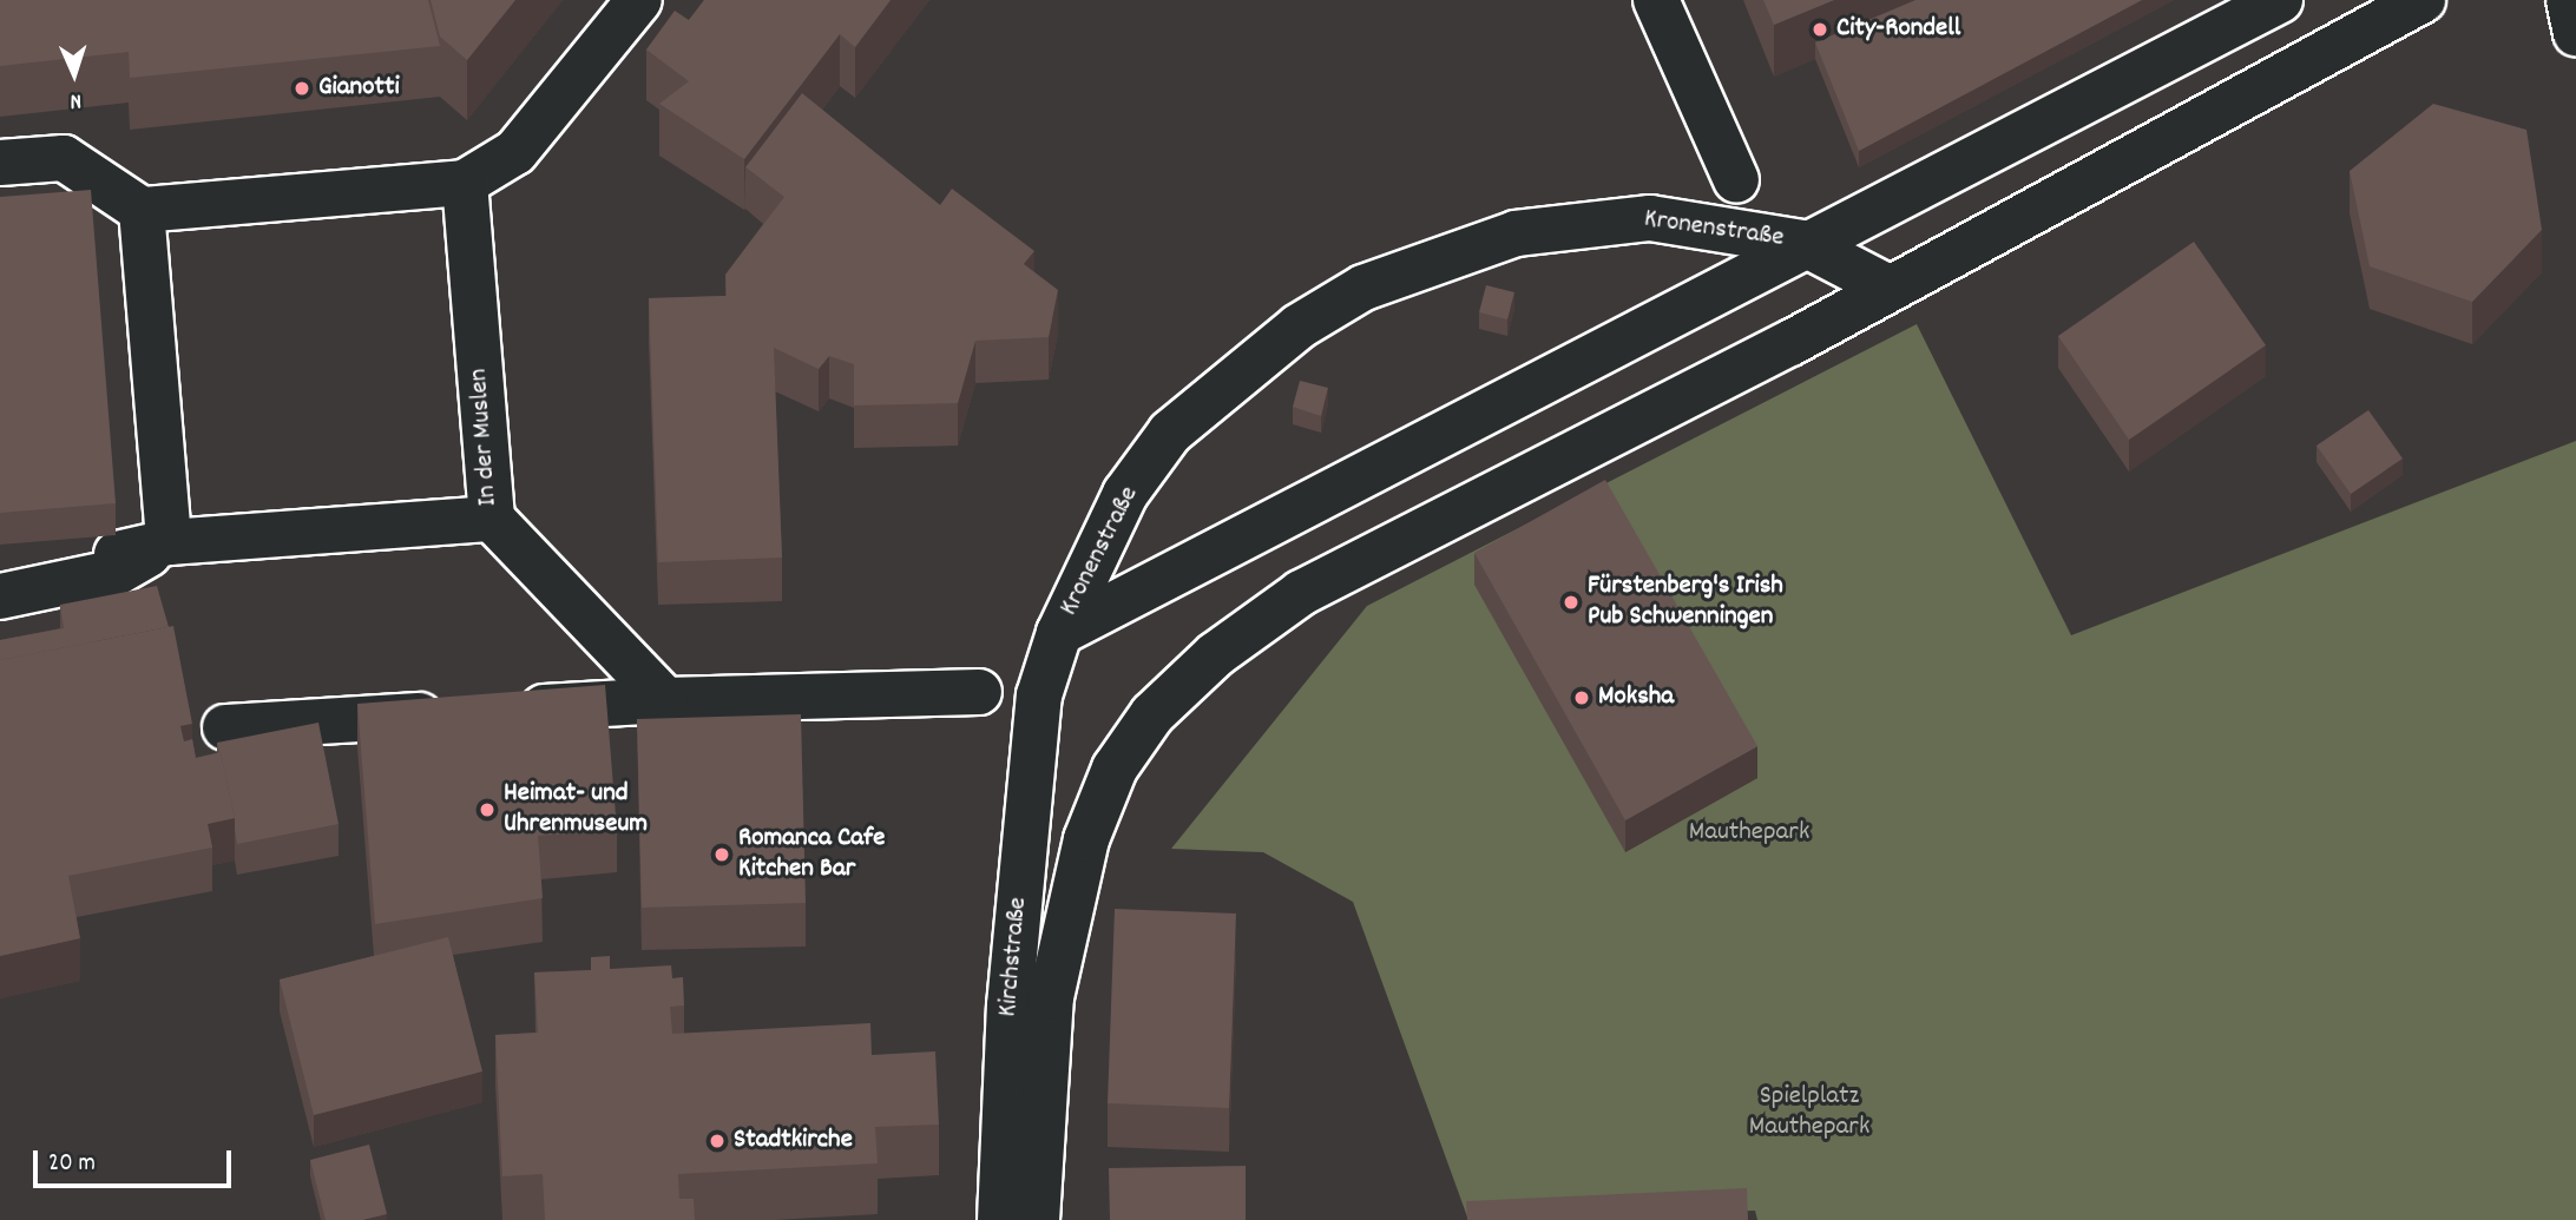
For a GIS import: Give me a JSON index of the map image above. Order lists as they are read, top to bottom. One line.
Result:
{"streets":{"street":["Kronenstraße","In der Muslen","Kirchstraße"]},"crossings":[["Kronenstraße","Kirchstraße"]],"parks":["Mauthepark","Spielplatz Mauthepark"],"places":["City-Rondell","Gianotti","Fürstenberg's Irish Pub Schwenningen","Moksha","Heimat- und Uhrenmuseum","Romanca Cafe Kitchen Bar","Stadtkirche"],"scale_bar":"20 m","north":"bottom"}
